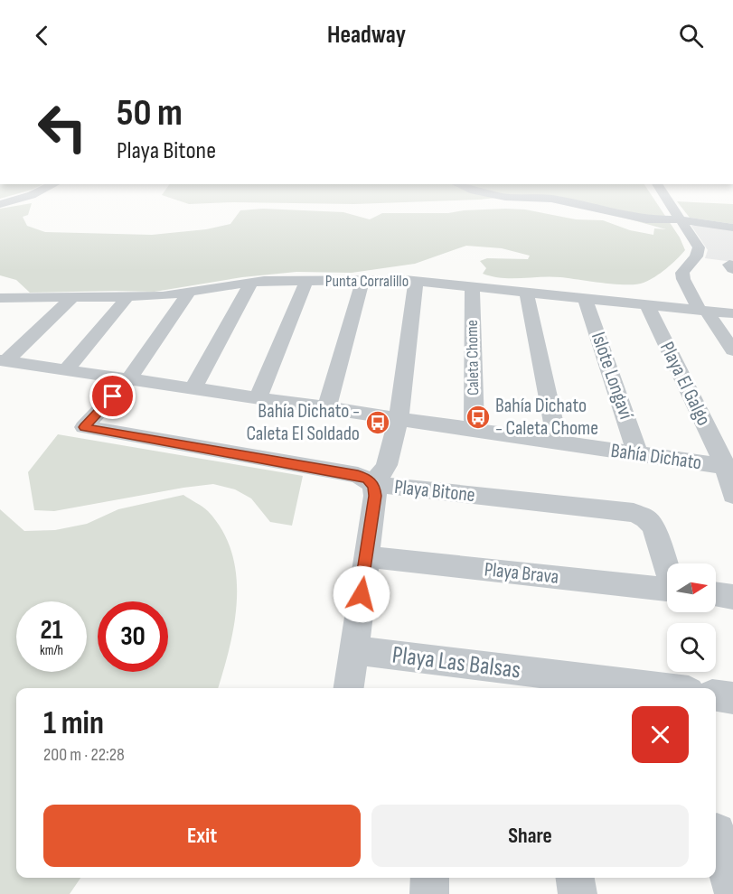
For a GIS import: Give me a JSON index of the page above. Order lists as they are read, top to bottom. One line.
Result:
{"streets":{"street":["Punta Corralillo","Caleta Chome","Islote Longaví","Playa El Galgo","Bahía Dichato","Playa Bitone","Playa Brava","Playa Las Balsas"]},"crossings":[["Punta Corralillo","Caleta Chome"],["Punta Corralillo","Islote Longaví"],["Punta Corralillo","Playa El Galgo"],["Caleta Chome","Bahía Dichato"],["Islote Longaví","Bahía Dichato"],["Playa El Galgo","Bahía Dichato"],["Bahía Dichato","Playa Bitone"]],"places":{"bus stop":["Bahía Dichato - Caleta Chome","Bahía Dichato - Caleta El Soldado"]},"north":"right","page":{"header":"Headway","turn":["50 m","Playa Bitone"],"speed":"21 km/h","limit":"30","heading":["1 min","200 m · 22:28"],"buttons":["Exit","Share"]}}
